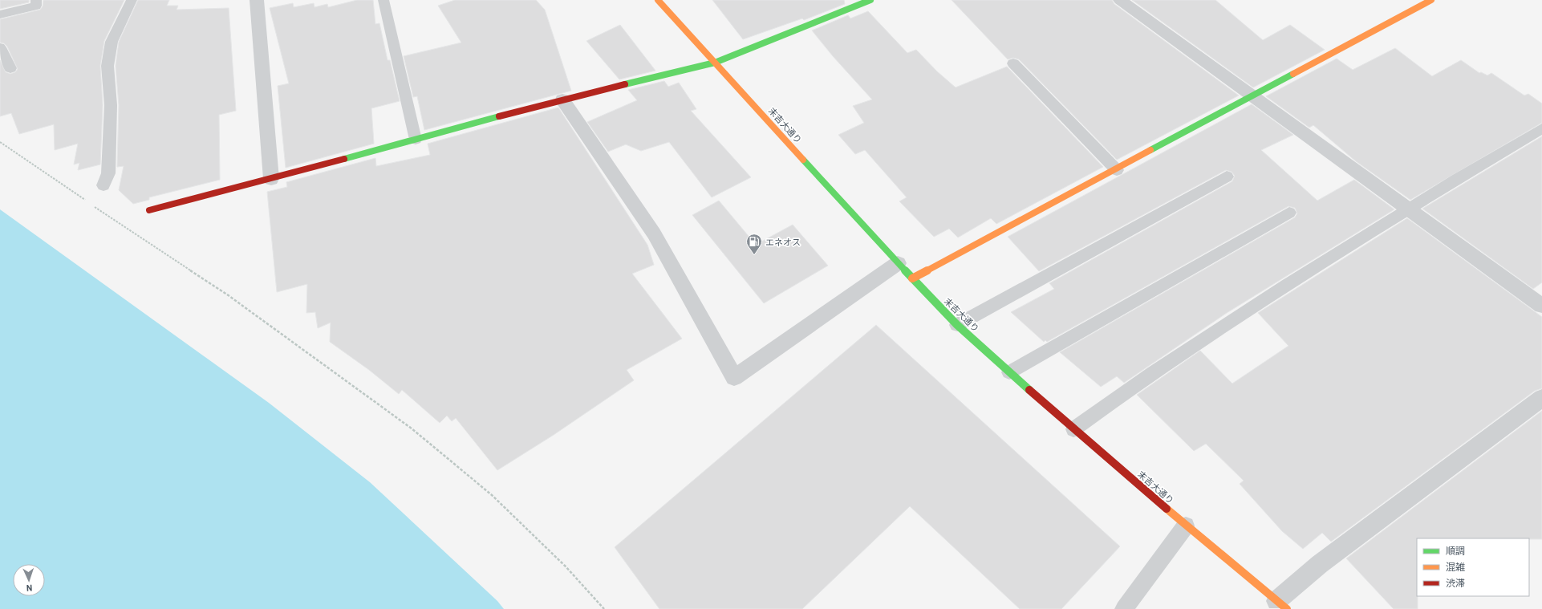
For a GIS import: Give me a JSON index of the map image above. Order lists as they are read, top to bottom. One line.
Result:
{"streets":{"street":["末吉大通り"]},"places":{"fuel station":["エネオス"]},"legend":["順調","混雑","渋滞"],"north":"bottom"}
